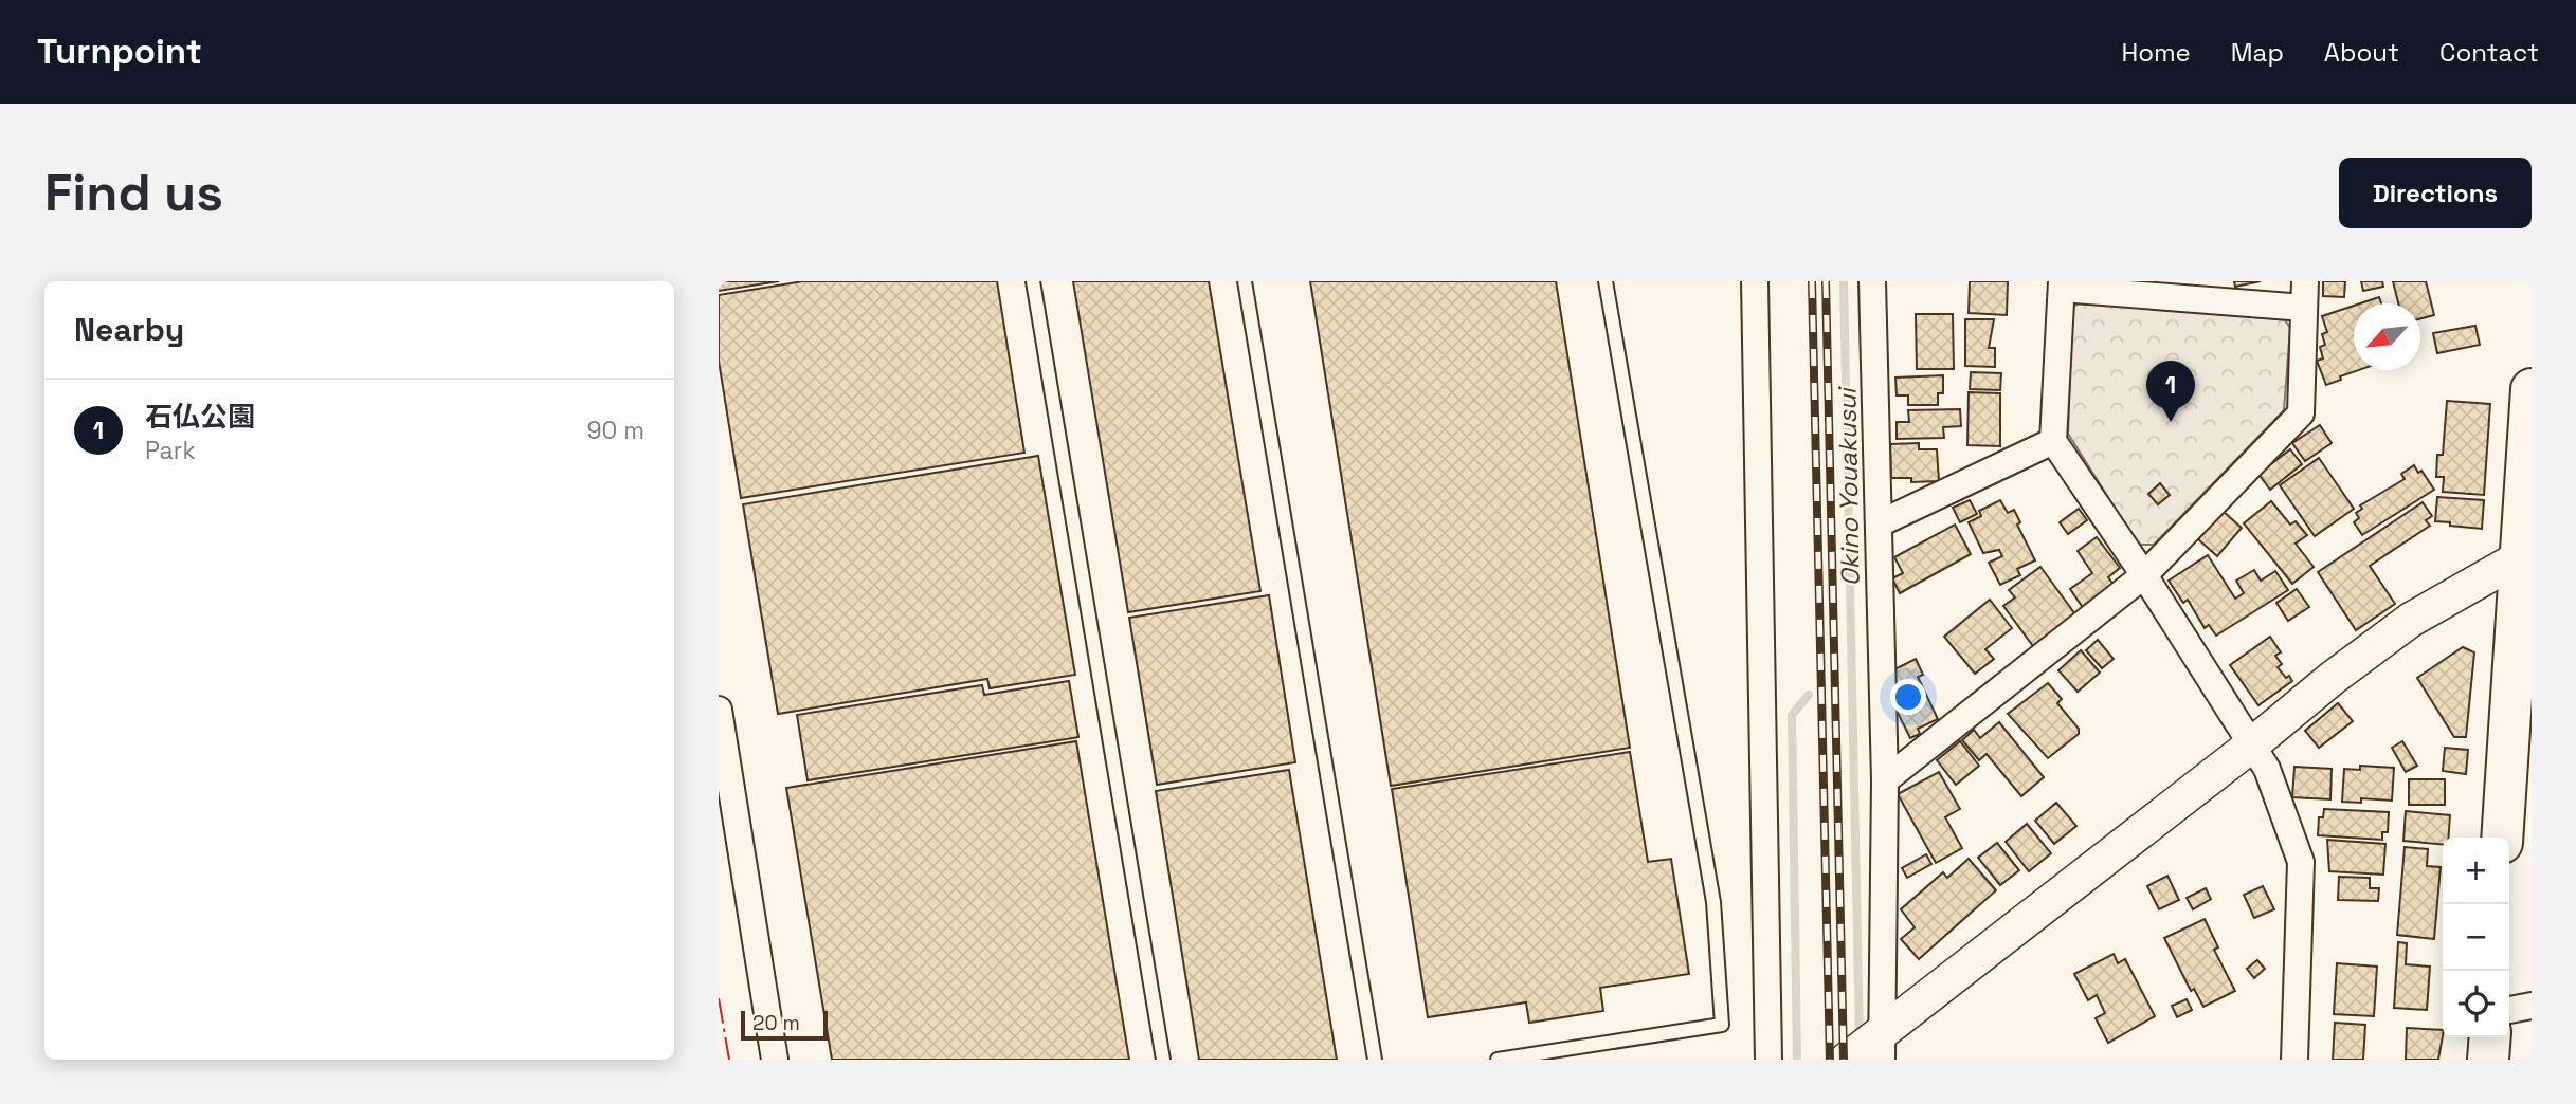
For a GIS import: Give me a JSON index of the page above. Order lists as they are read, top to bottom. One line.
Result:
{"water":["Okino Youakusui"],"scale_bar":"20 m","north":"bottom left","page":{"header":"Turnpoint","nav":["Home","Map","About","Contact"],"buttons":"Directions","title":"Find us","heading":"Nearby","pins":"1","list":[{"mark":"1","name":"石仏公園","note":"Park","value":"90 m"}],"map_buttons":["+","−"],"scale":"20 m"}}
